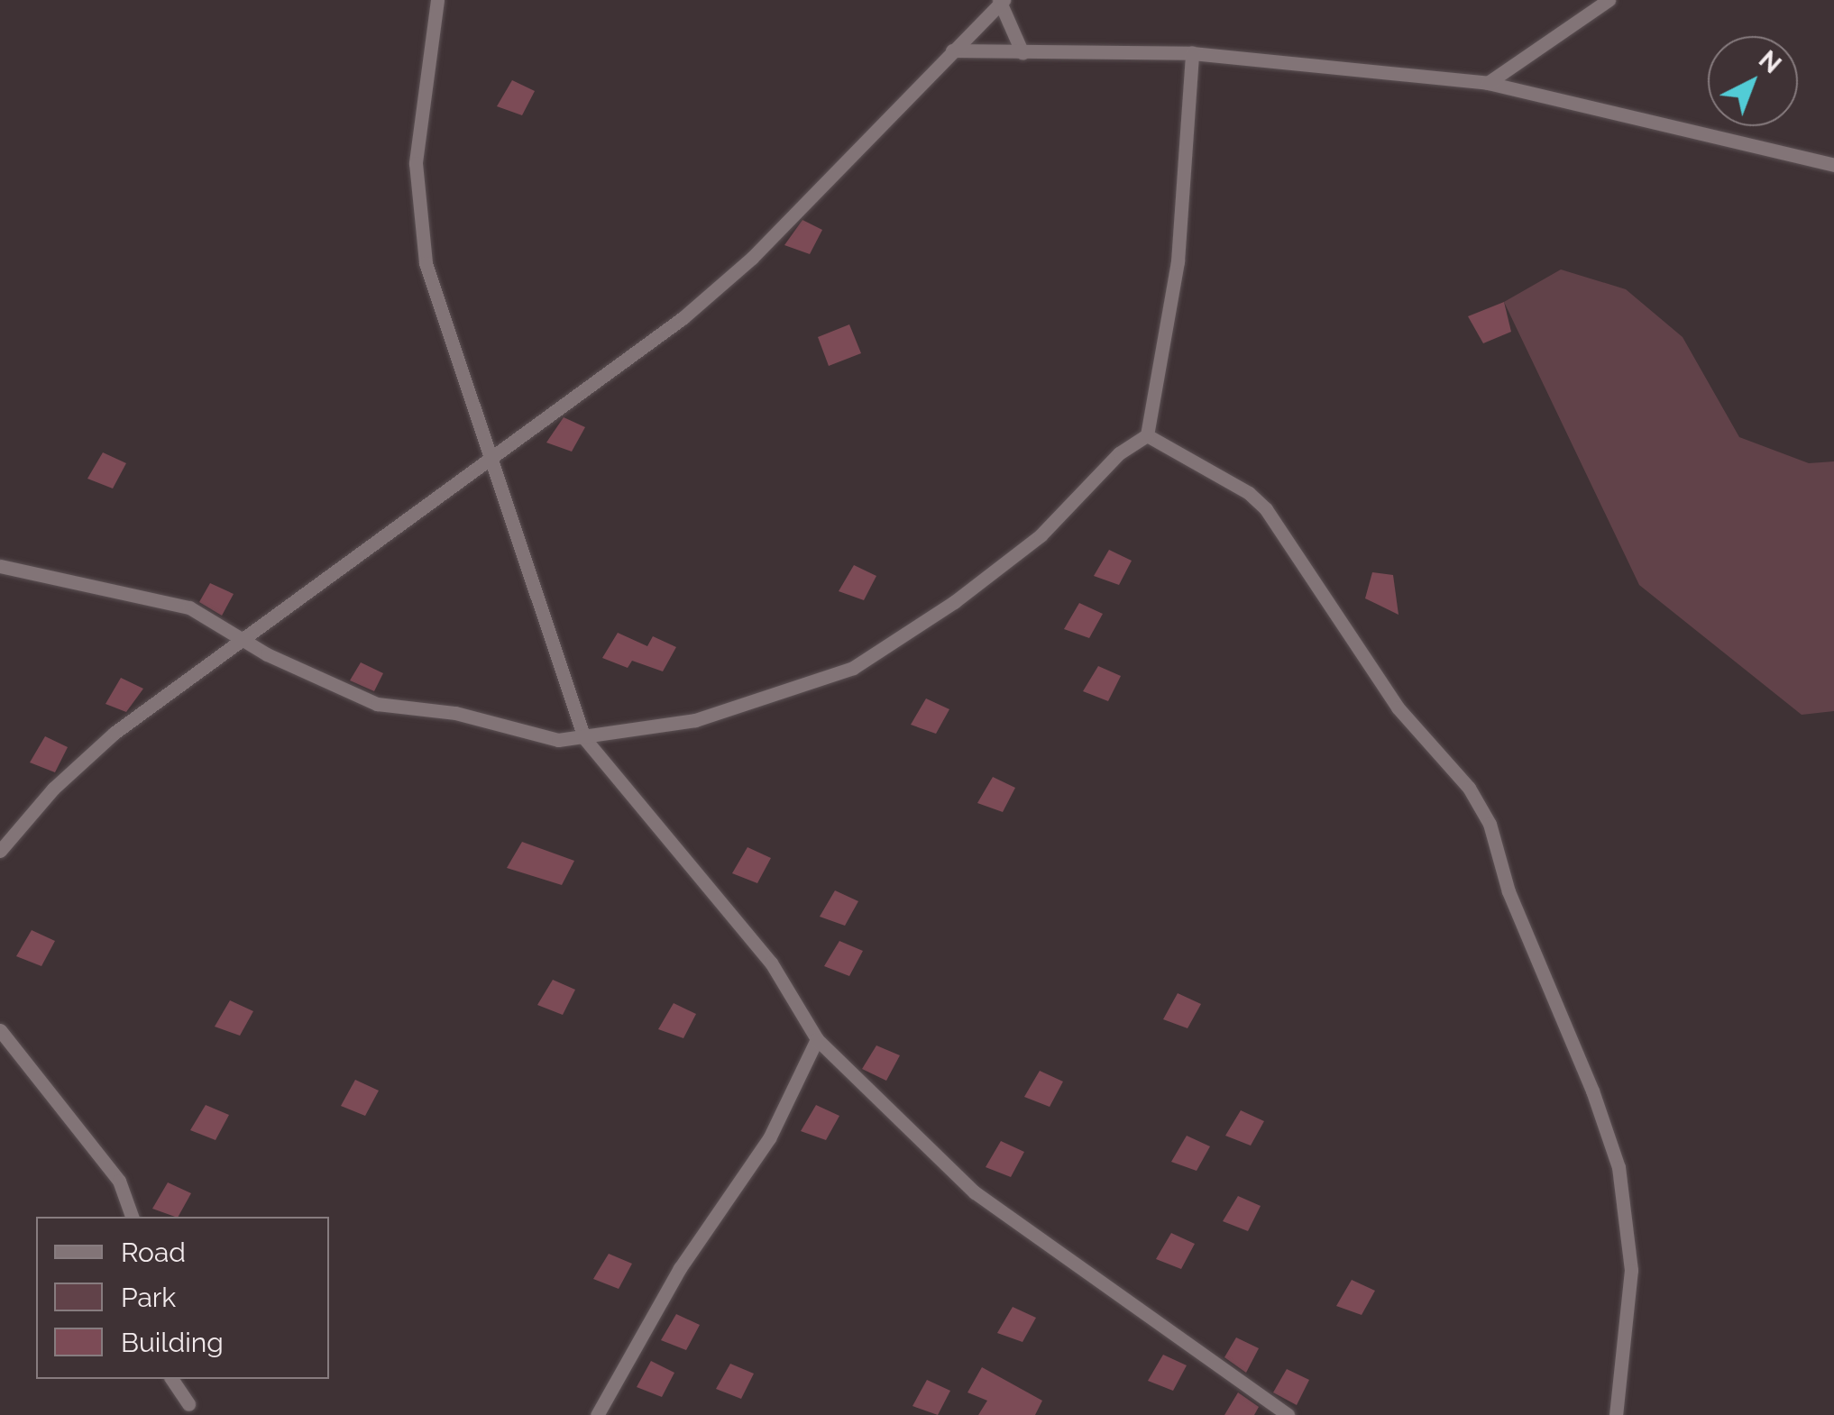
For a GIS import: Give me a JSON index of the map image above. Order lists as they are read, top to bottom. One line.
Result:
{"legend":["Road","Park","Building"],"north":"top right"}
